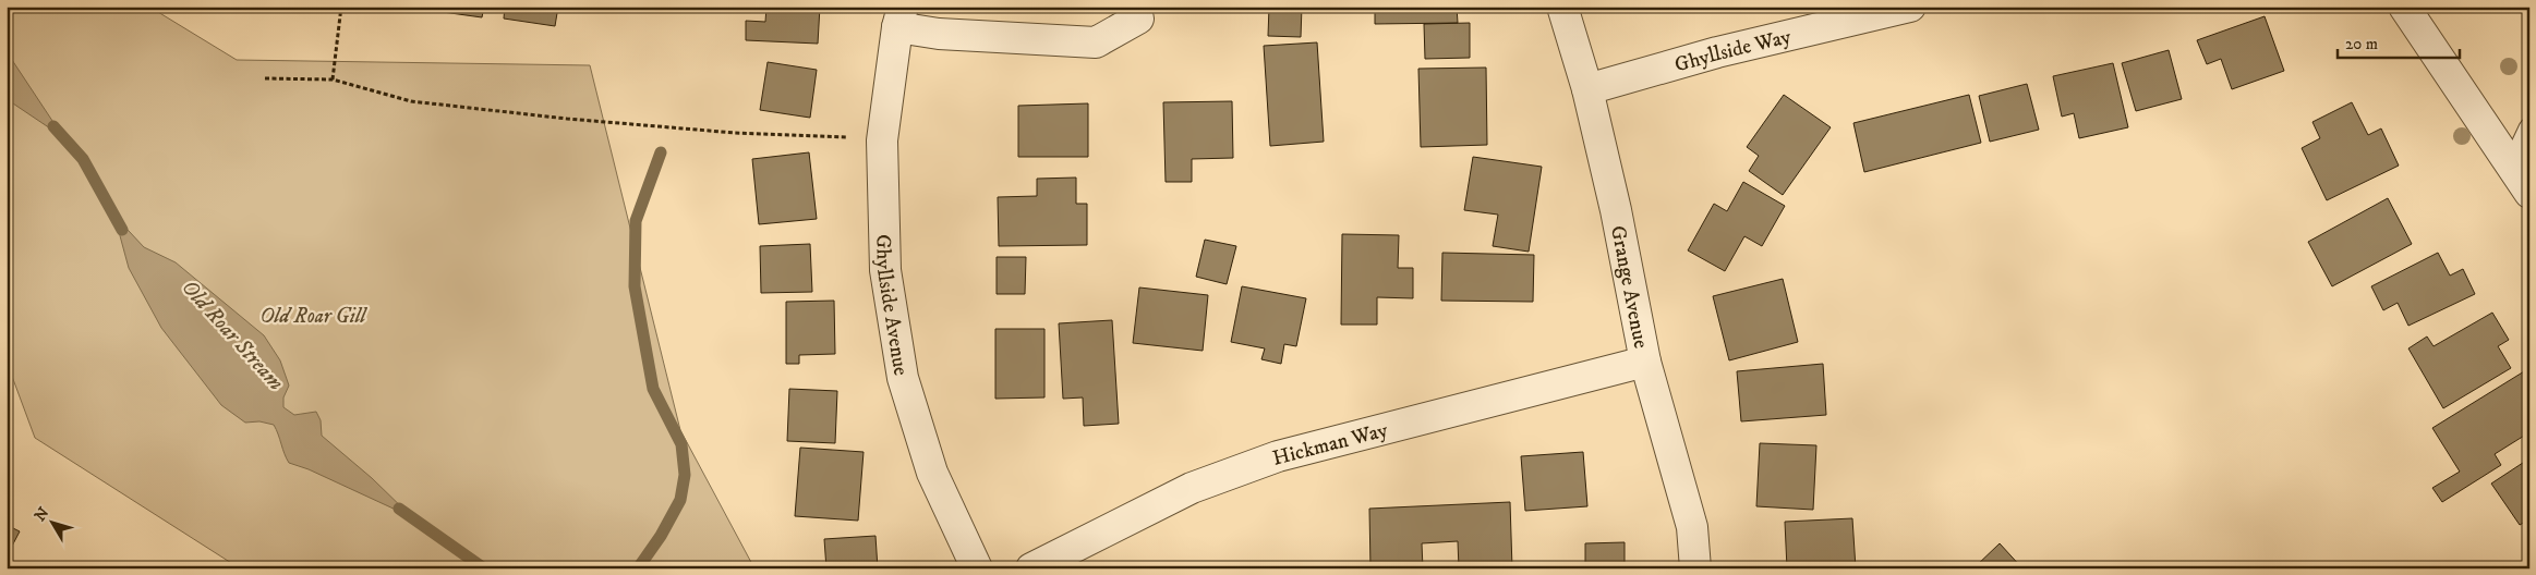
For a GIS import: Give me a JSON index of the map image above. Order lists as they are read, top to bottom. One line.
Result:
{"streets":{"street":["Ghyllside Way","Grange Avenue","Ghyllside Avenue","Hickman Way"]},"crossings":[["Ghyllside Way","Grange Avenue"],["Grange Avenue","Hickman Way"]],"water":["Old Roar Stream"],"parks":["Old Roar Gill"],"scale_bar":"20 m","north":"top left"}
